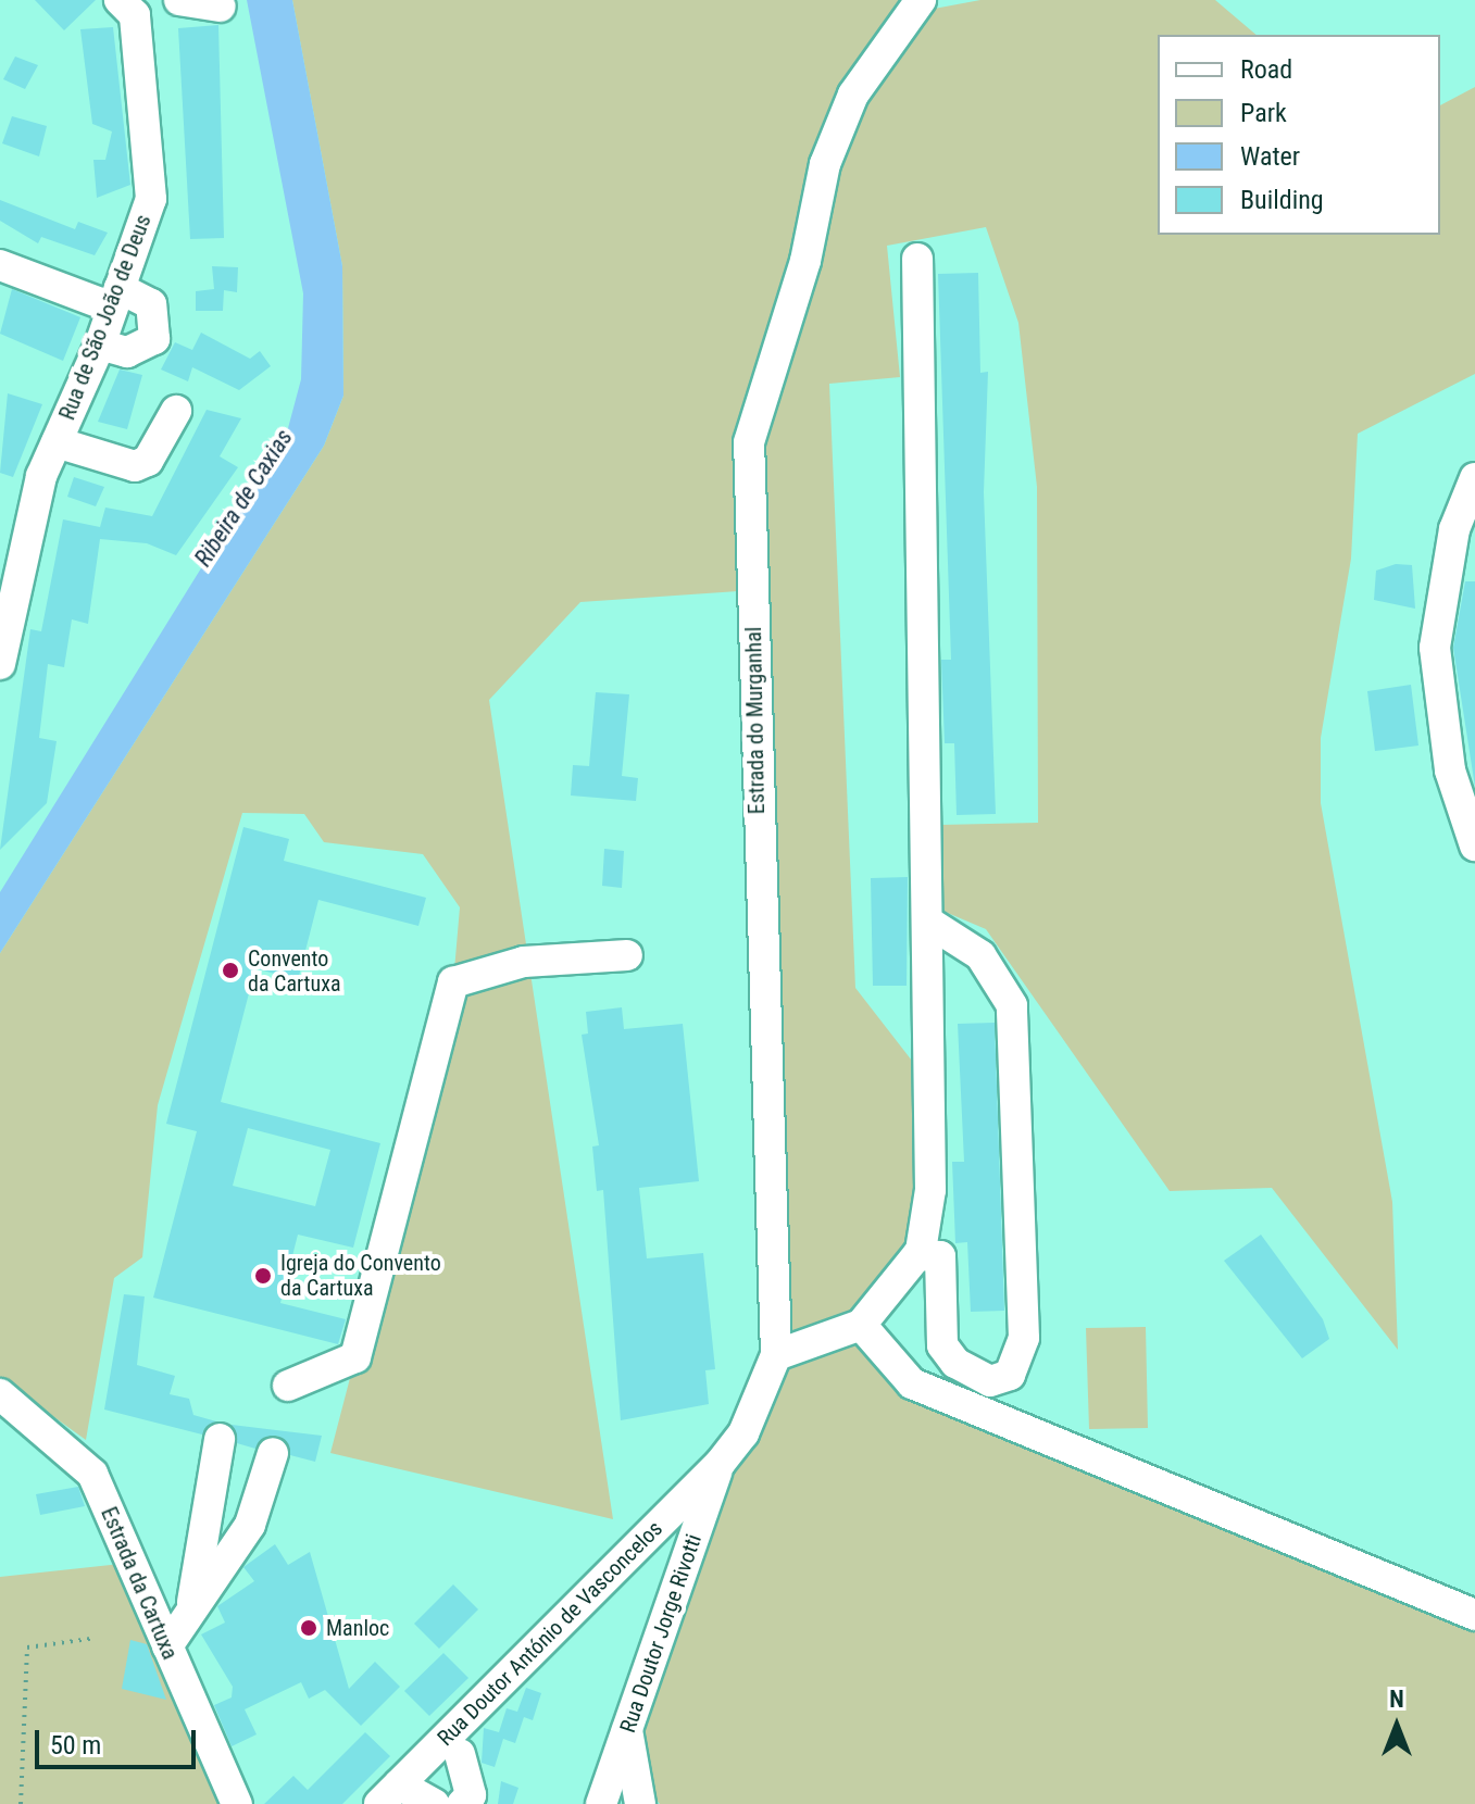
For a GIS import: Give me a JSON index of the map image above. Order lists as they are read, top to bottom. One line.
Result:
{"streets":{"street":["Rua de São João de Deus","Estrada do Murganhal","Estrada da Cartuxa","Rua Doutor António de Vasconcelos","Rua Doutor Jorge Rivotti"]},"crossings":[["Estrada do Murganhal","Rua Doutor António de Vasconcelos"],["Estrada do Murganhal","Rua Doutor Jorge Rivotti"],["Rua Doutor António de Vasconcelos","Rua Doutor Jorge Rivotti"]],"water":["Ribeira de Caxias"],"places":["Convento da Cartuxa","Igreja do Convento da Cartuxa","Manloc"],"legend":["Road","Park","Water","Building"],"scale_bar":"50 m","north":"top"}
